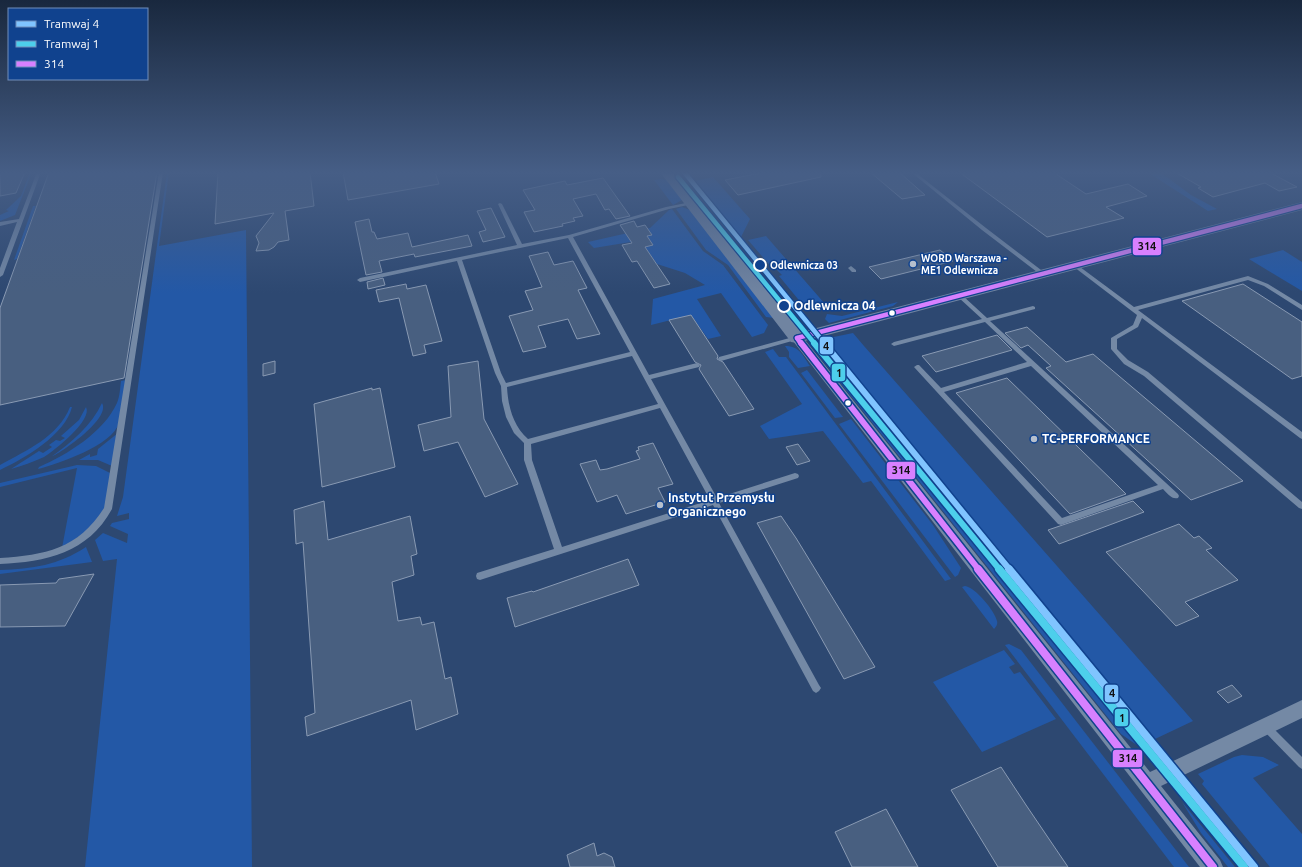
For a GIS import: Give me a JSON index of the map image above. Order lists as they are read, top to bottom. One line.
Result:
{"places":["WORD Warszawa - ME1 Odlewnicza","Odlewnicza 03","Odlewnicza 04","TC-PERFORMANCE","Instytut Przemysłu Organicznego"],"lines":["tram line 4","tram line 1","transit line 314"],"legend":["Tramwaj 4","Tramwaj 1","314"]}
